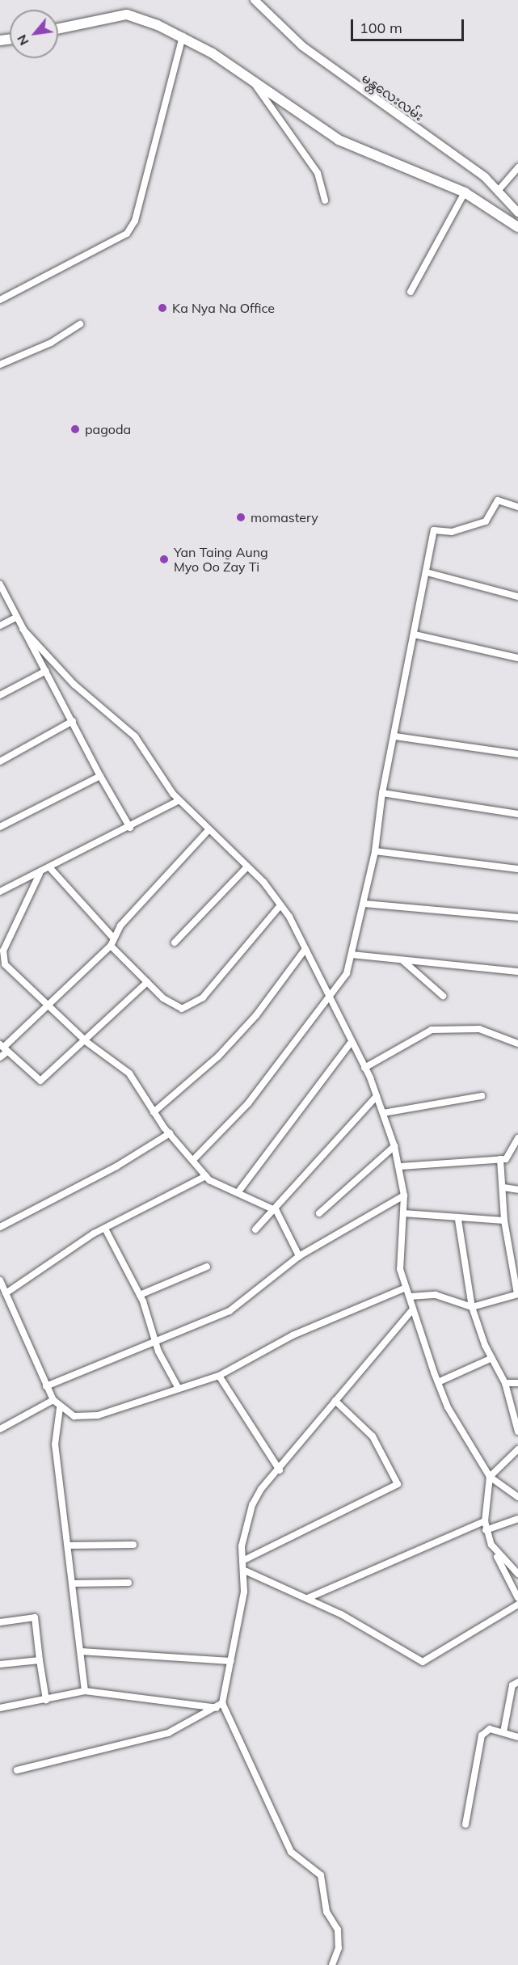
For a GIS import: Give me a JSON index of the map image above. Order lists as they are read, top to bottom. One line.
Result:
{"streets":{"main road":["မန္တလေးလမ်း"]},"places":["Ka Nya Na Office","pagoda","momastery","Yan Taing Aung Myo Oo Zay Ti"],"scale_bar":"100 m","north":"bottom left"}
